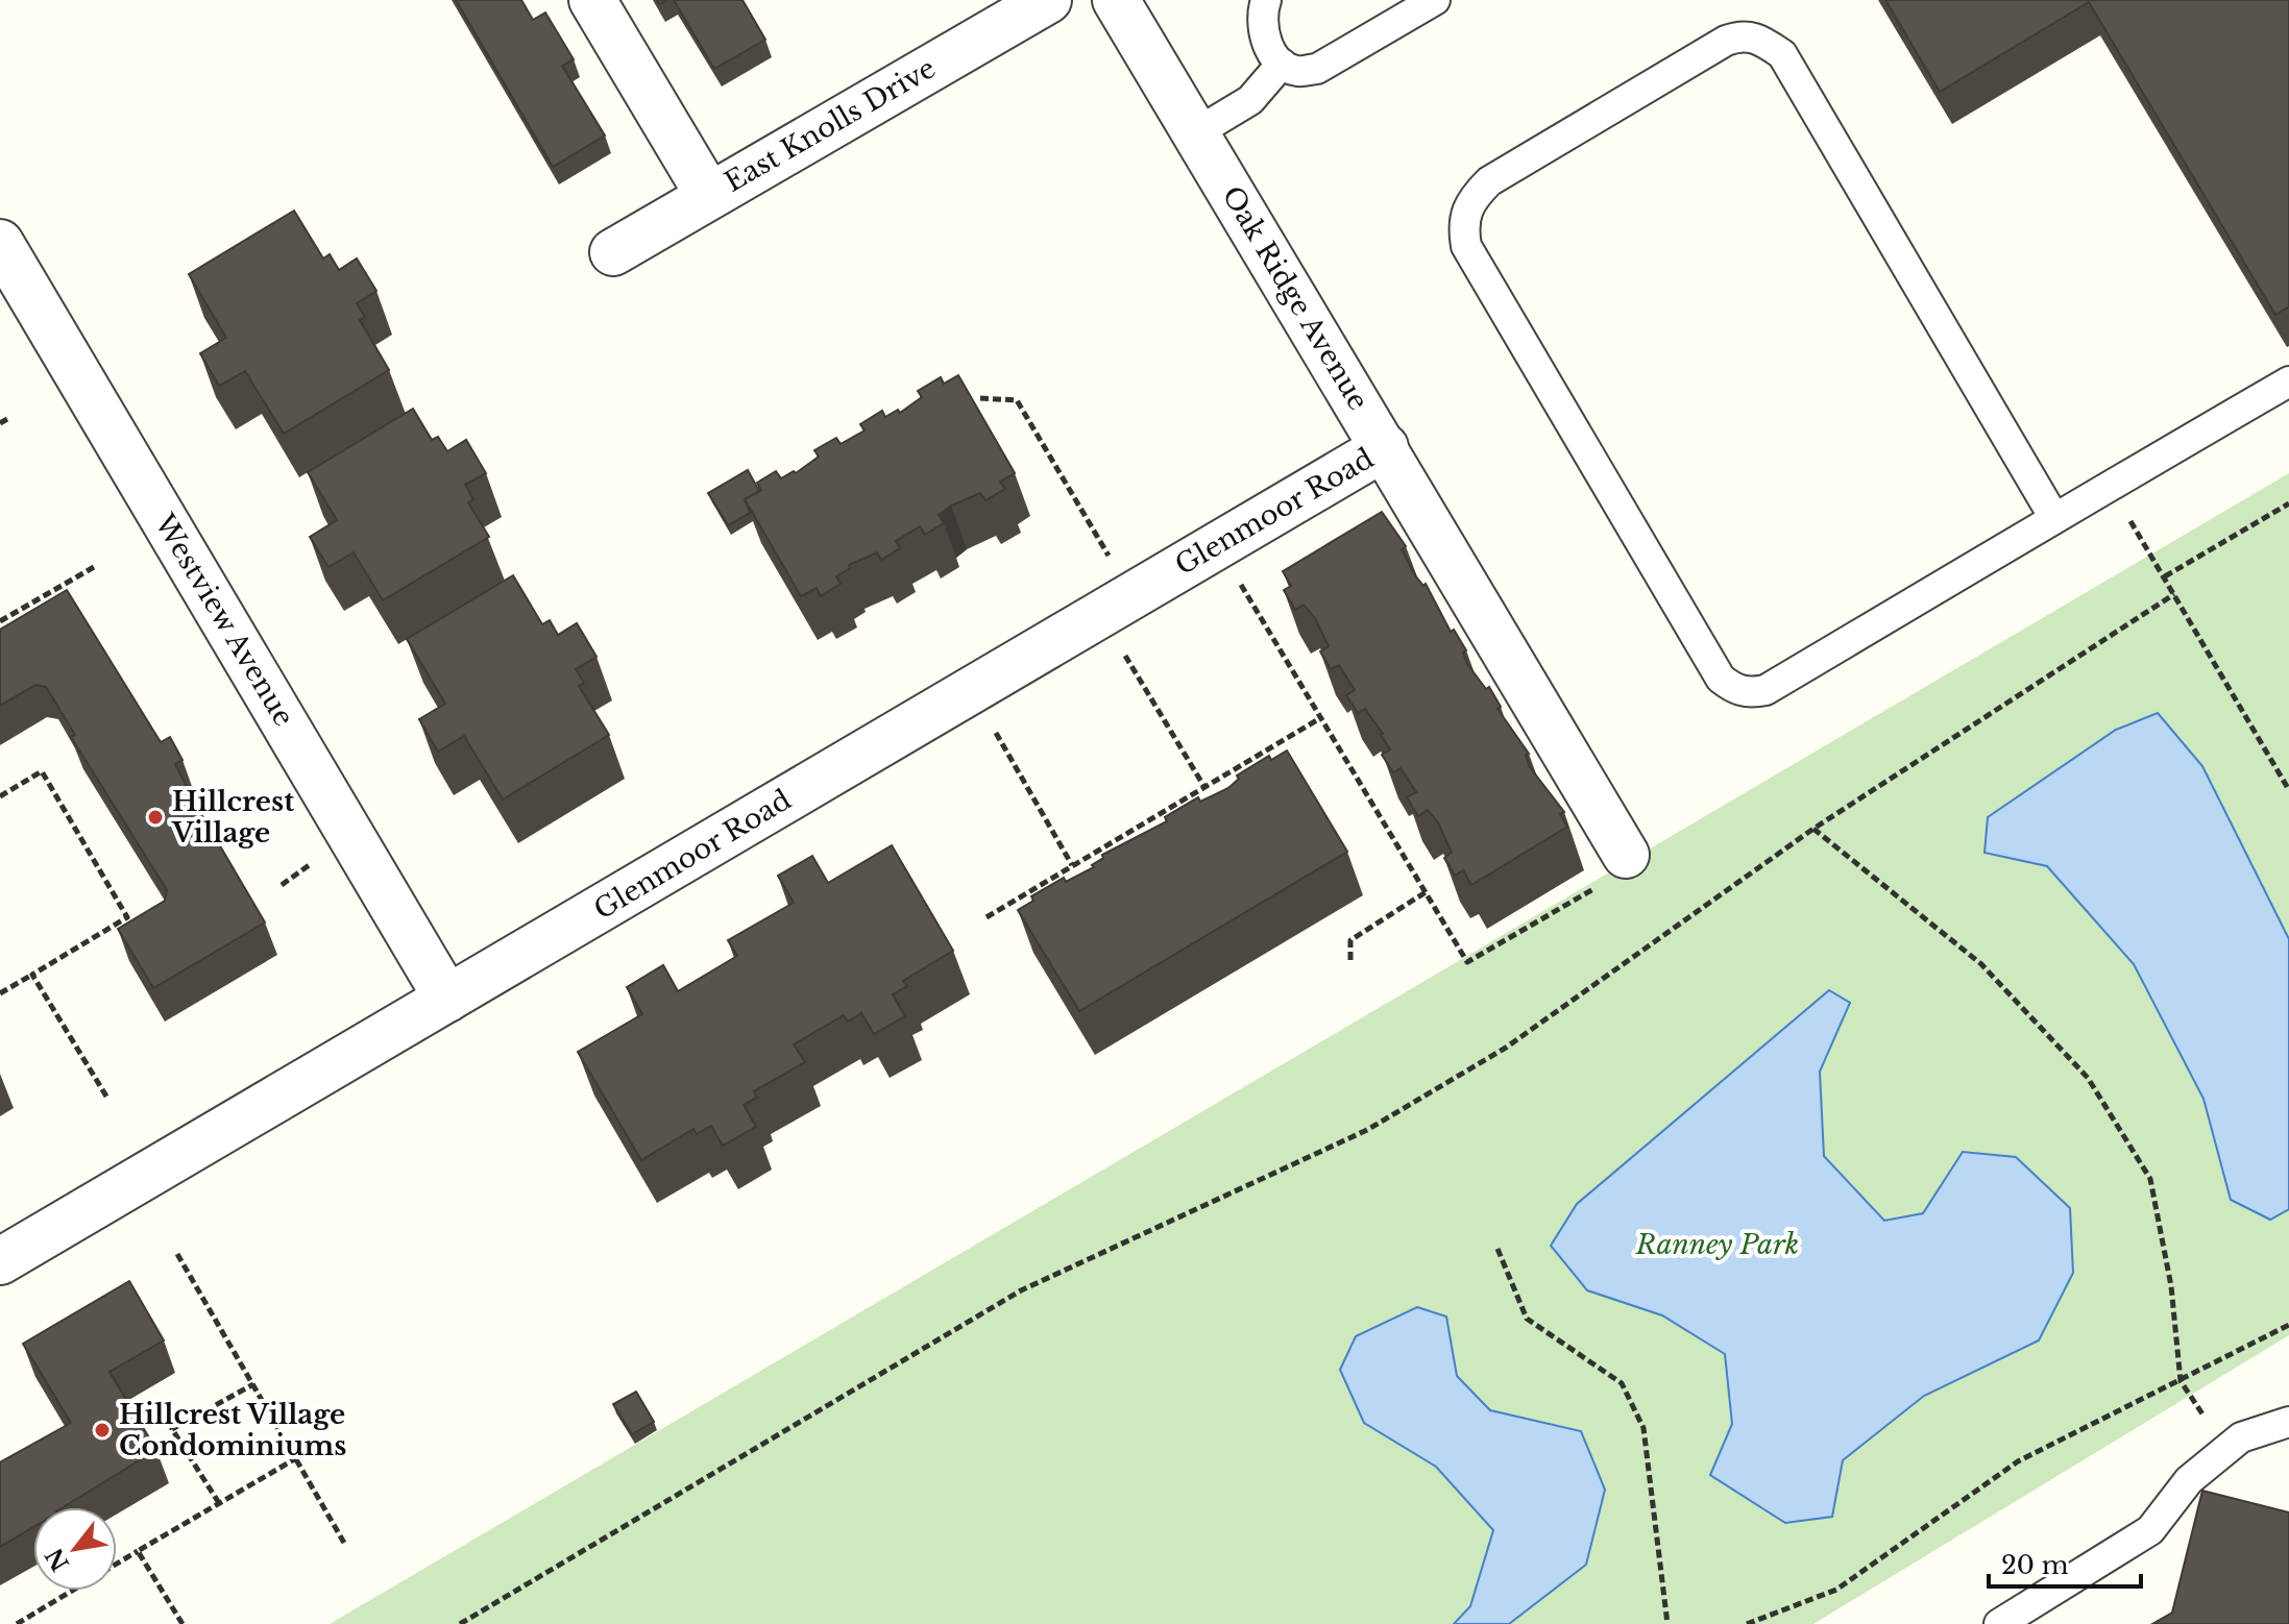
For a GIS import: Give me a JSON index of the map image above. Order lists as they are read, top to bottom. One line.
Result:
{"streets":{"street":["East Knolls Drive","Oak Ridge Avenue","Glenmoor Road","Westview Avenue"]},"crossings":[["Oak Ridge Avenue","Glenmoor Road"],["Glenmoor Road","Westview Avenue"]],"parks":["Ranney Park"],"places":["Hillcrest Village","Hillcrest Village Condominiums"],"scale_bar":"20 m","north":"bottom left"}
